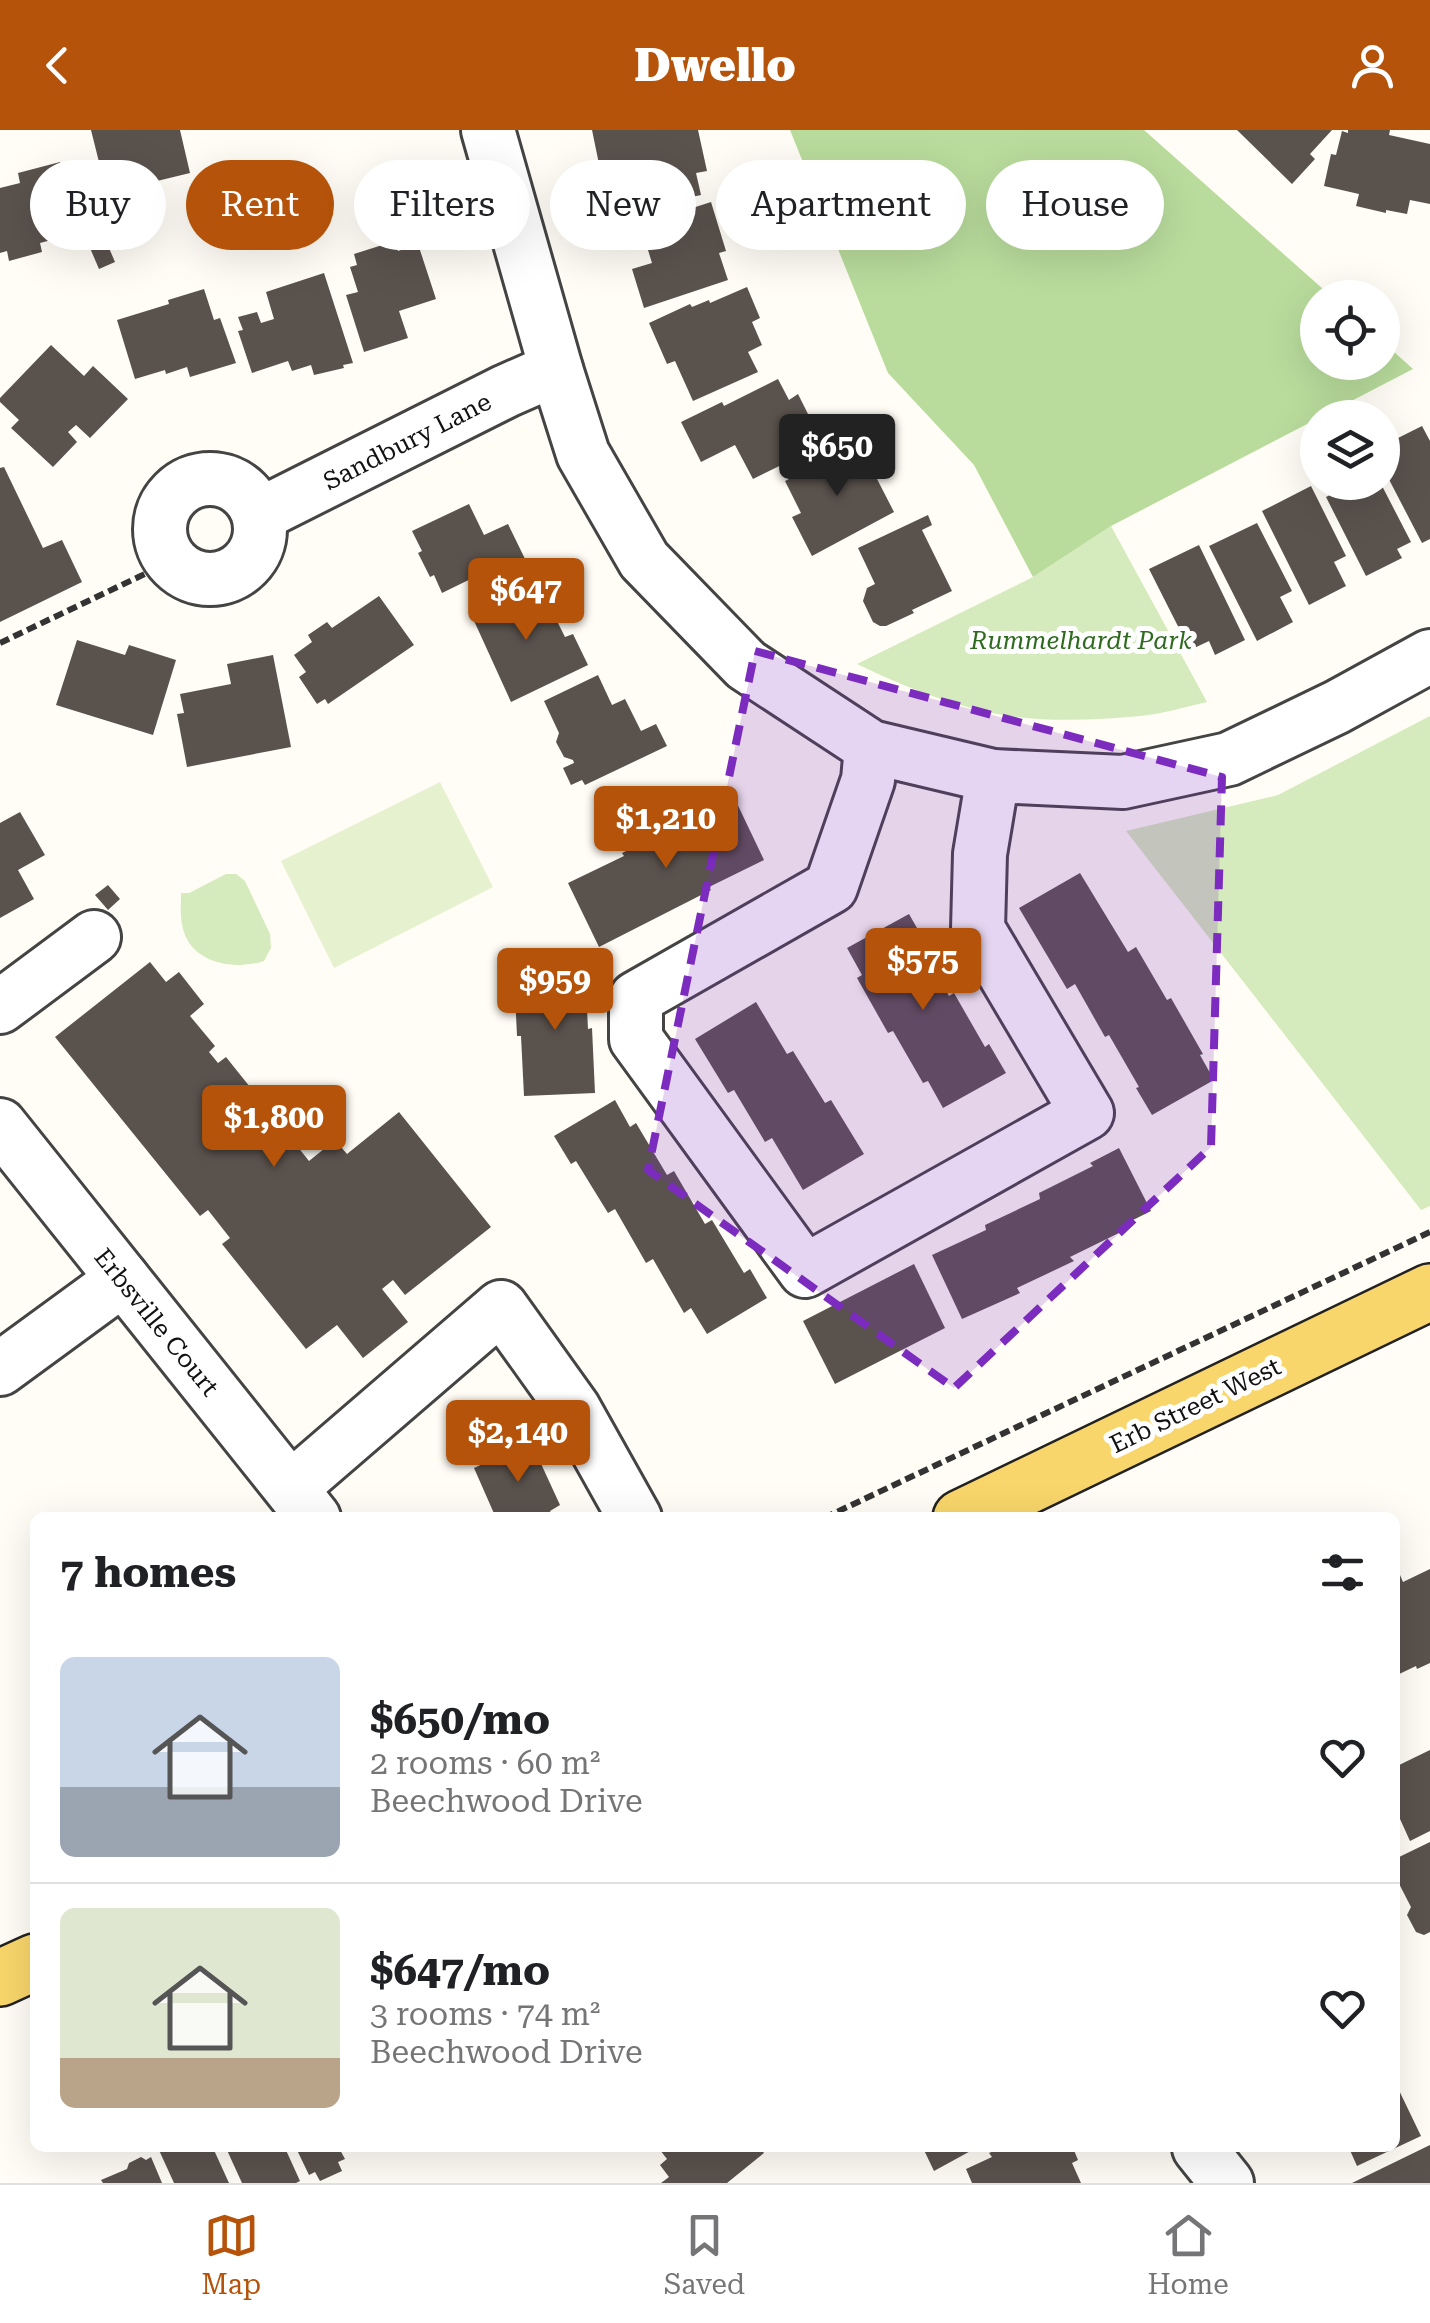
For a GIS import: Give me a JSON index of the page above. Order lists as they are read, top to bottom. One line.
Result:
{"streets":{"main road":["Erb Street West"],"street":["Sandbury Lane","Erbsville Court"]},"parks":["Rummelhardt Park"],"page":{"header":"Dwello","chip":["Buy","Rent","Filters","New","Apartment","House"],"price":["$650","$647","$1,210","$575","$959","$1,800","$2,140"],"heading":"7 homes","list":[{"name":"$650/mo","note":"2 rooms · 60 m² · Beechwood Drive"},{"name":"$647/mo","note":"3 rooms · 74 m² · Beechwood Drive"}],"tabs":["Map","Saved","Home"]}}
